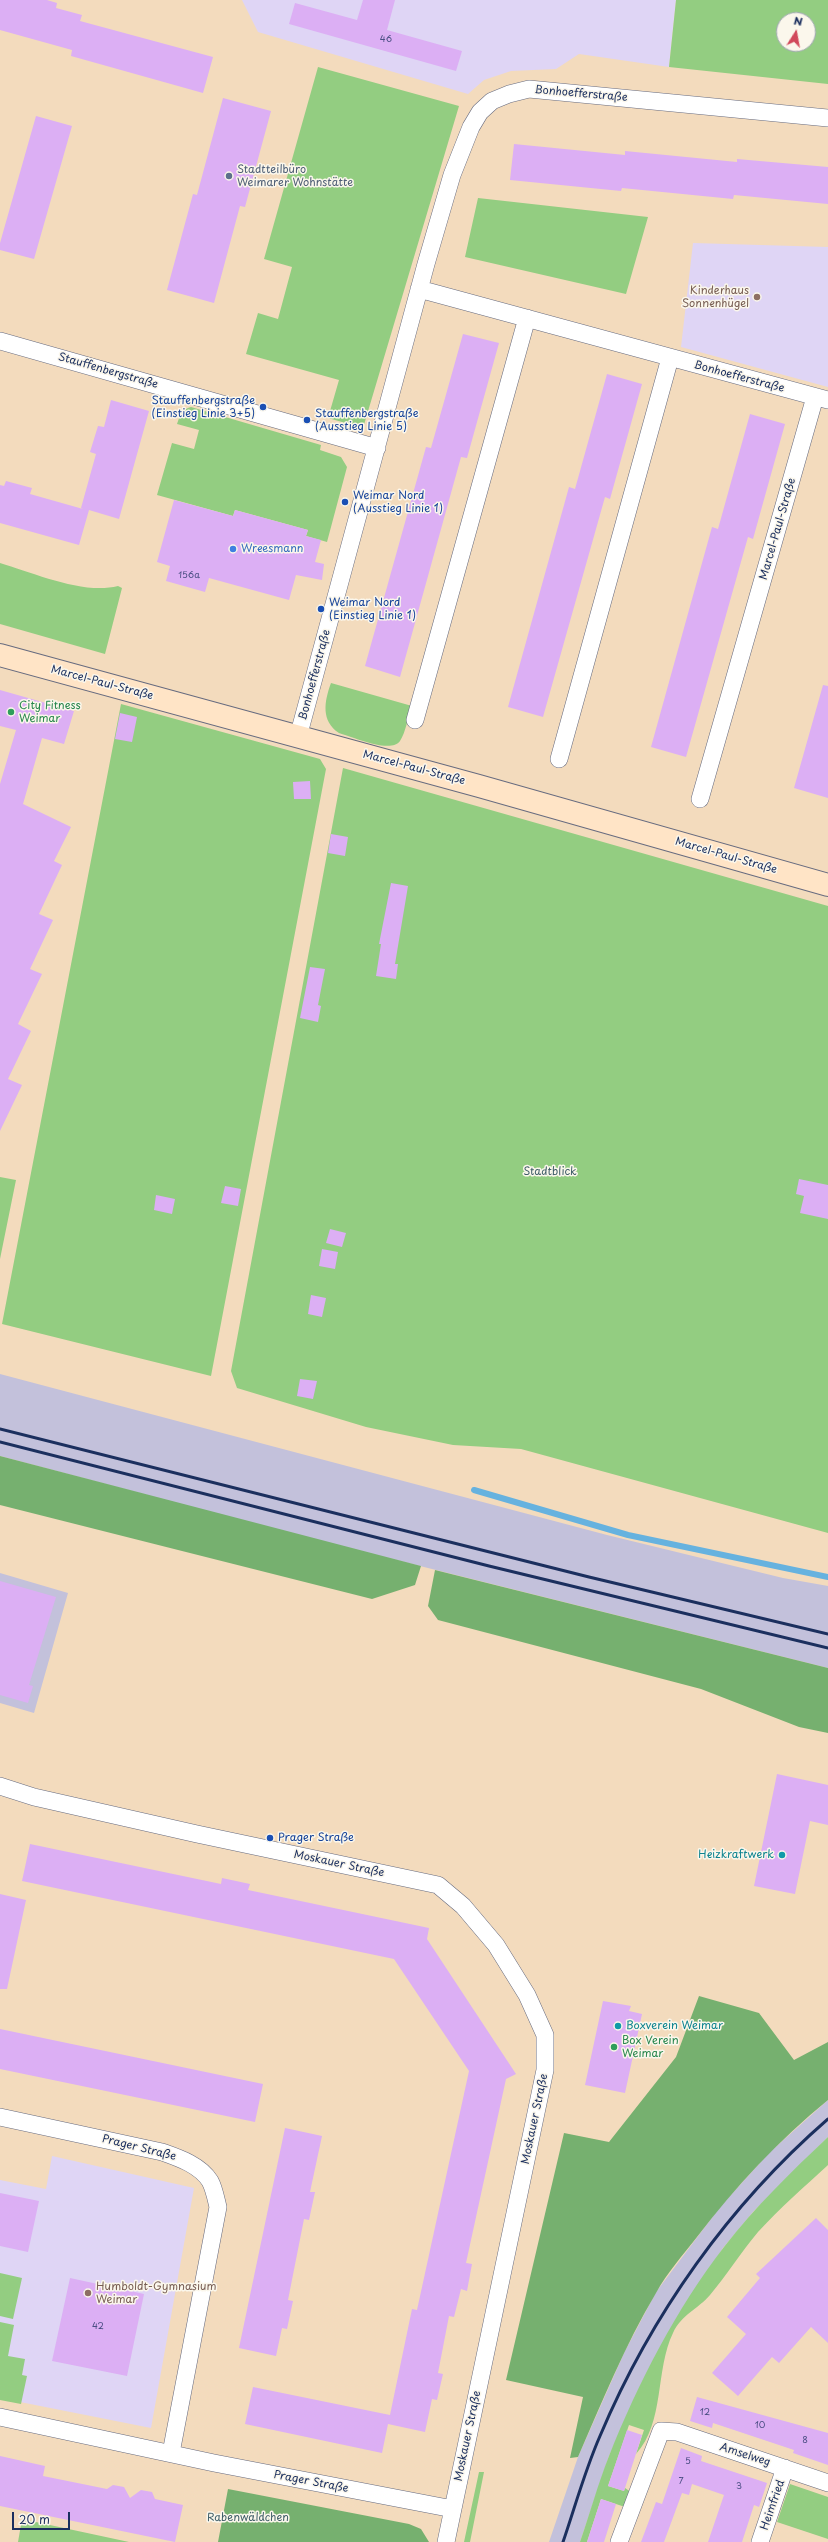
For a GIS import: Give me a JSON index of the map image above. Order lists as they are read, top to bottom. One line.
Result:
{"streets":{"street":["Bonhoefferstraße","Stauffenbergstraße","Marcel-Paul-Straße","Moskauer Straße","Prager Straße","Amselweg","Heimfried"]},"crossings":[["Bonhoefferstraße","Stauffenbergstraße"],["Bonhoefferstraße","Marcel-Paul-Straße"],["Moskauer Straße","Prager Straße"],["Amselweg","Heimfried"]],"parks":["Stadtblick","Rabenwäldchen"],"places":["Stadtteilbüro Weimarer Wohnstätte","Kinderhaus Sonnenhügel","Stauffenbergstraße (Einstieg Linie 3+5)","Stauffenbergstraße (Ausstieg Linie 5)","Weimar Nord (Ausstieg Linie 1)","Wreesmann","Weimar Nord (Einstieg Linie 1)","City Fitness Weimar","Prager Straße","Heizkraftwerk","Boxverein Weimar","Box Verein Weimar","Humboldt-Gymnasium Weimar"],"house_numbers":["46","156a","42","12","10","8","5","7","3"],"scale_bar":"20 m","north":"top"}
